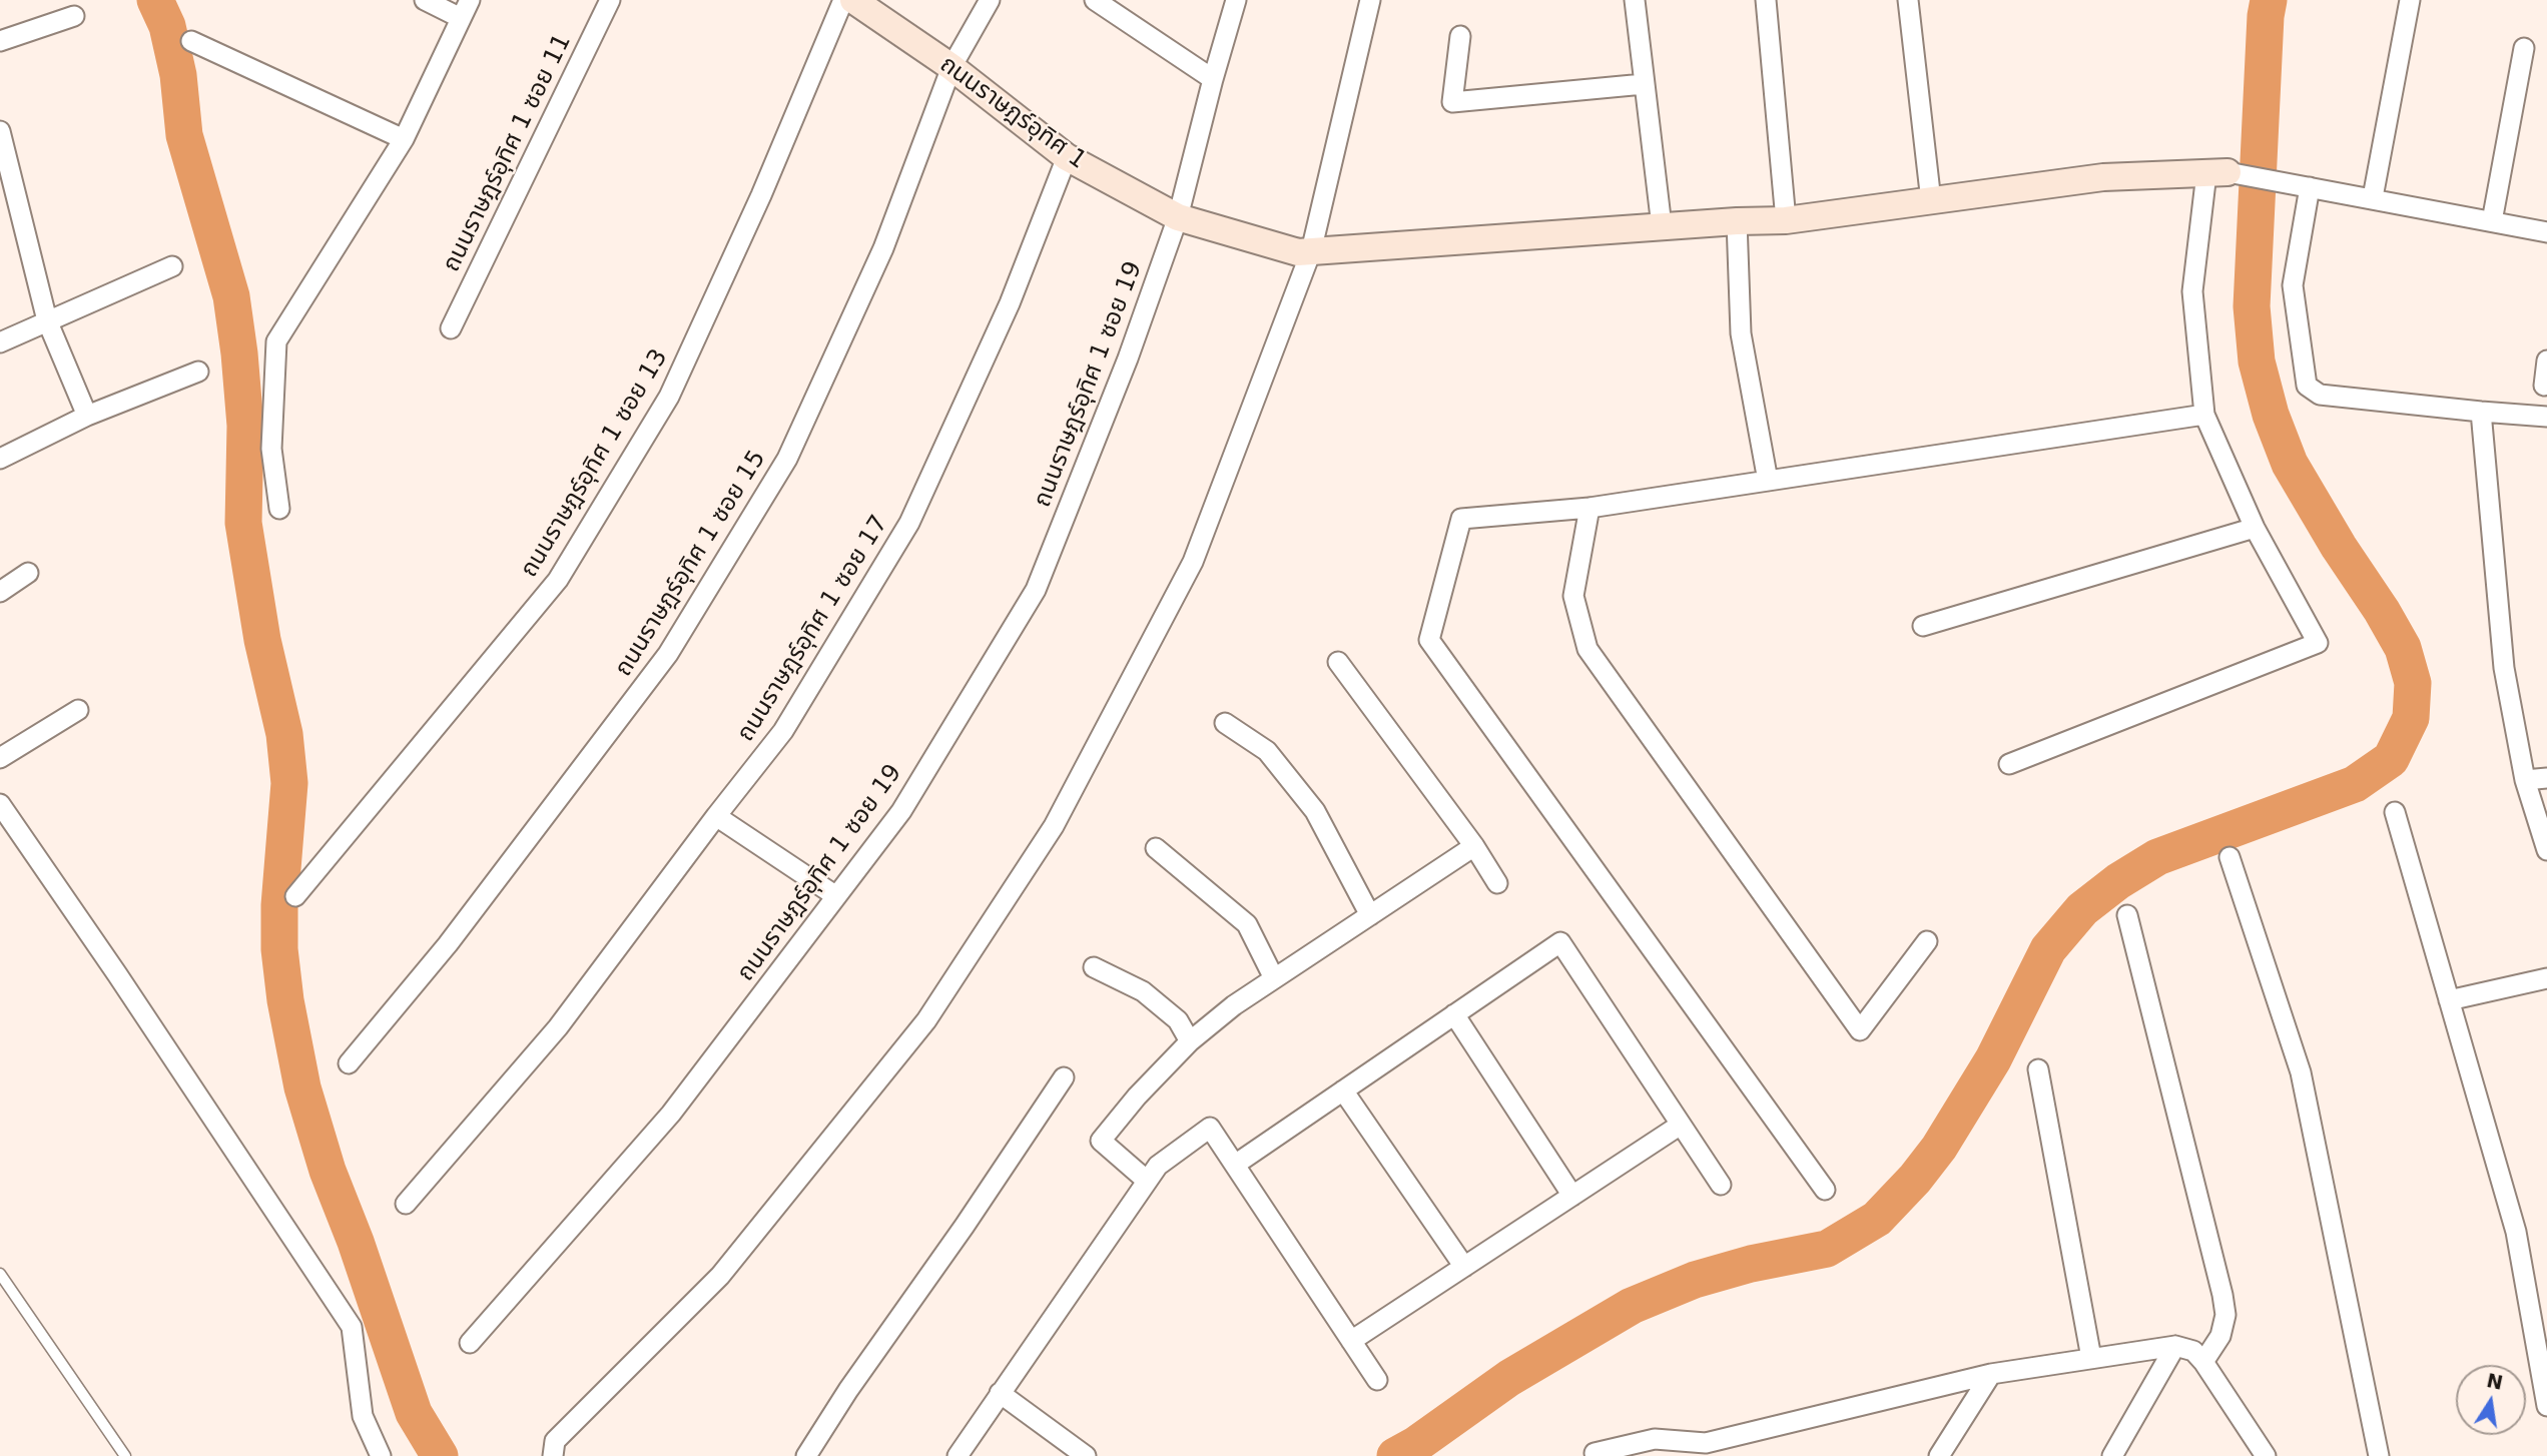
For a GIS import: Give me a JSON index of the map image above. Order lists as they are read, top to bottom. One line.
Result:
{"streets":{"street":["ถนนราษฎร์อุทิศ 1","ถนนราษฎร์อุทิศ 1 ซอย 11","ถนนราษฎร์อุทิศ 1 ซอย 19","ถนนราษฎร์อุทิศ 1 ซอย 13","ถนนราษฎร์อุทิศ 1 ซอย 15","ถนนราษฎร์อุทิศ 1 ซอย 17"]},"crossings":[["ถนนราษฎร์อุทิศ 1","ถนนราษฎร์อุทิศ 1 ซอย 19"],["ถนนราษฎร์อุทิศ 1","ถนนราษฎร์อุทิศ 1 ซอย 15"],["ถนนราษฎร์อุทิศ 1","ถนนราษฎร์อุทิศ 1 ซอย 17"]],"north":"top"}
